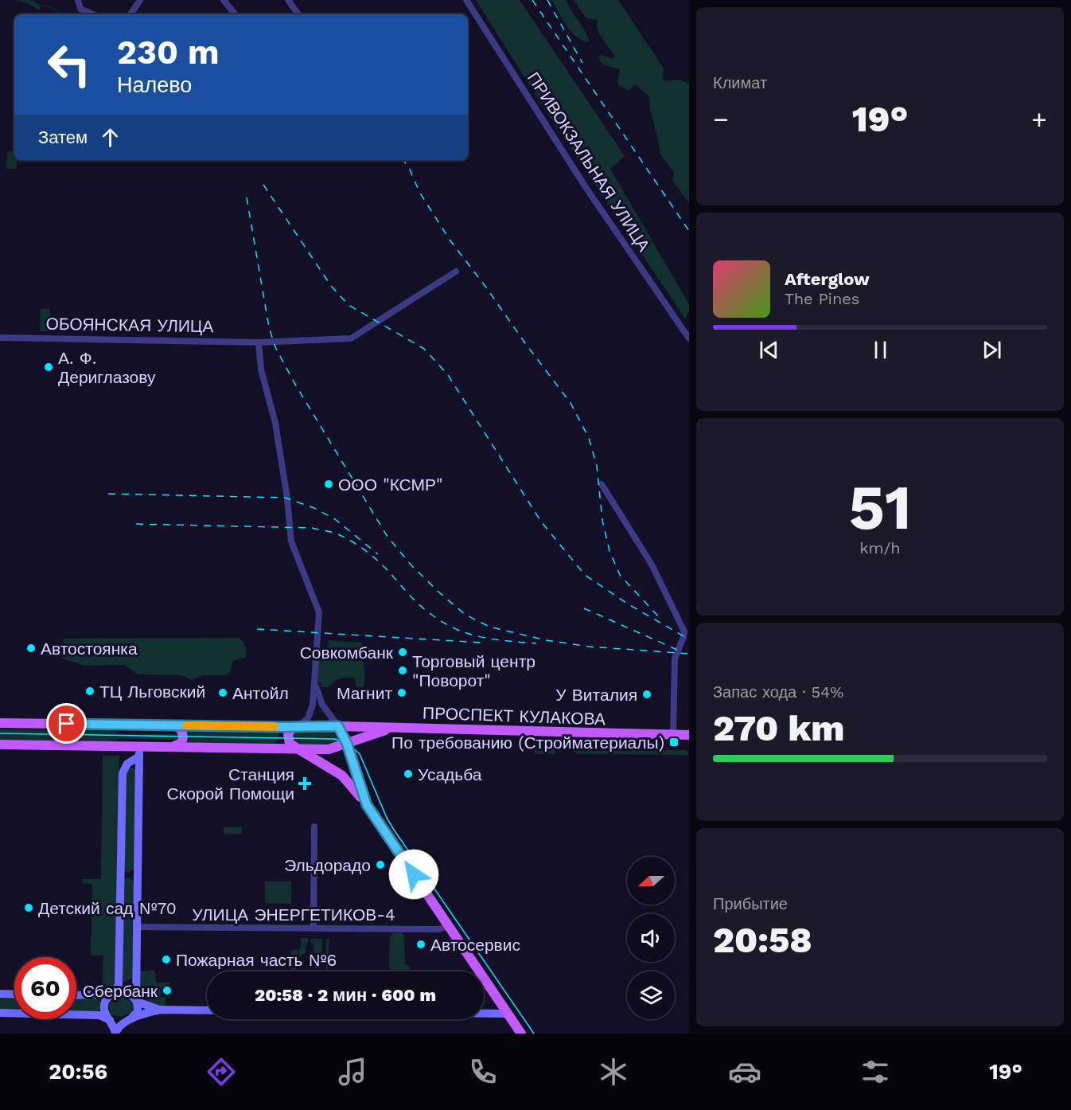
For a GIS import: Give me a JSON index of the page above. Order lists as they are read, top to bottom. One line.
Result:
{"streets":{"main road":["ПРОСПЕКТ КУЛАКОВА"],"street":["ПРИВОКЗАЛЬНАЯ УЛИЦА","ОБОЯНСКАЯ УЛИЦА","УЛИЦА ЭНЕРГЕТИКОВ-4"]},"places":{"other":["А. Ф. Дериглазову","ООО \"КСМР\"","Автостоянка","Совкомбанк","Торговый центр \"Поворот\"","ТЦ Льговский","Антойл","Магнит","У Виталия","Усадьба","Эльдорадо","Детский сад №70","Автосервис","Пожарная часть №6","Сбербанк"],"transit":["По требованию (Стройматериалы)"],"health":["Станция Скорой Помощи"]},"north":"left","page":{"tile":["Климат",["51","km/h"],["Запас хода · 54%","270 km"],["Прибытие","20:58"]],"turn":["230 m","Налево"],"heat":["−","19°","+"],"then":"Затем","song":["Afterglow","The Pines"],"limit":"60","trip":"20:58 · 2 мин · 600 m","tabs":["20:56","19°"]}}
